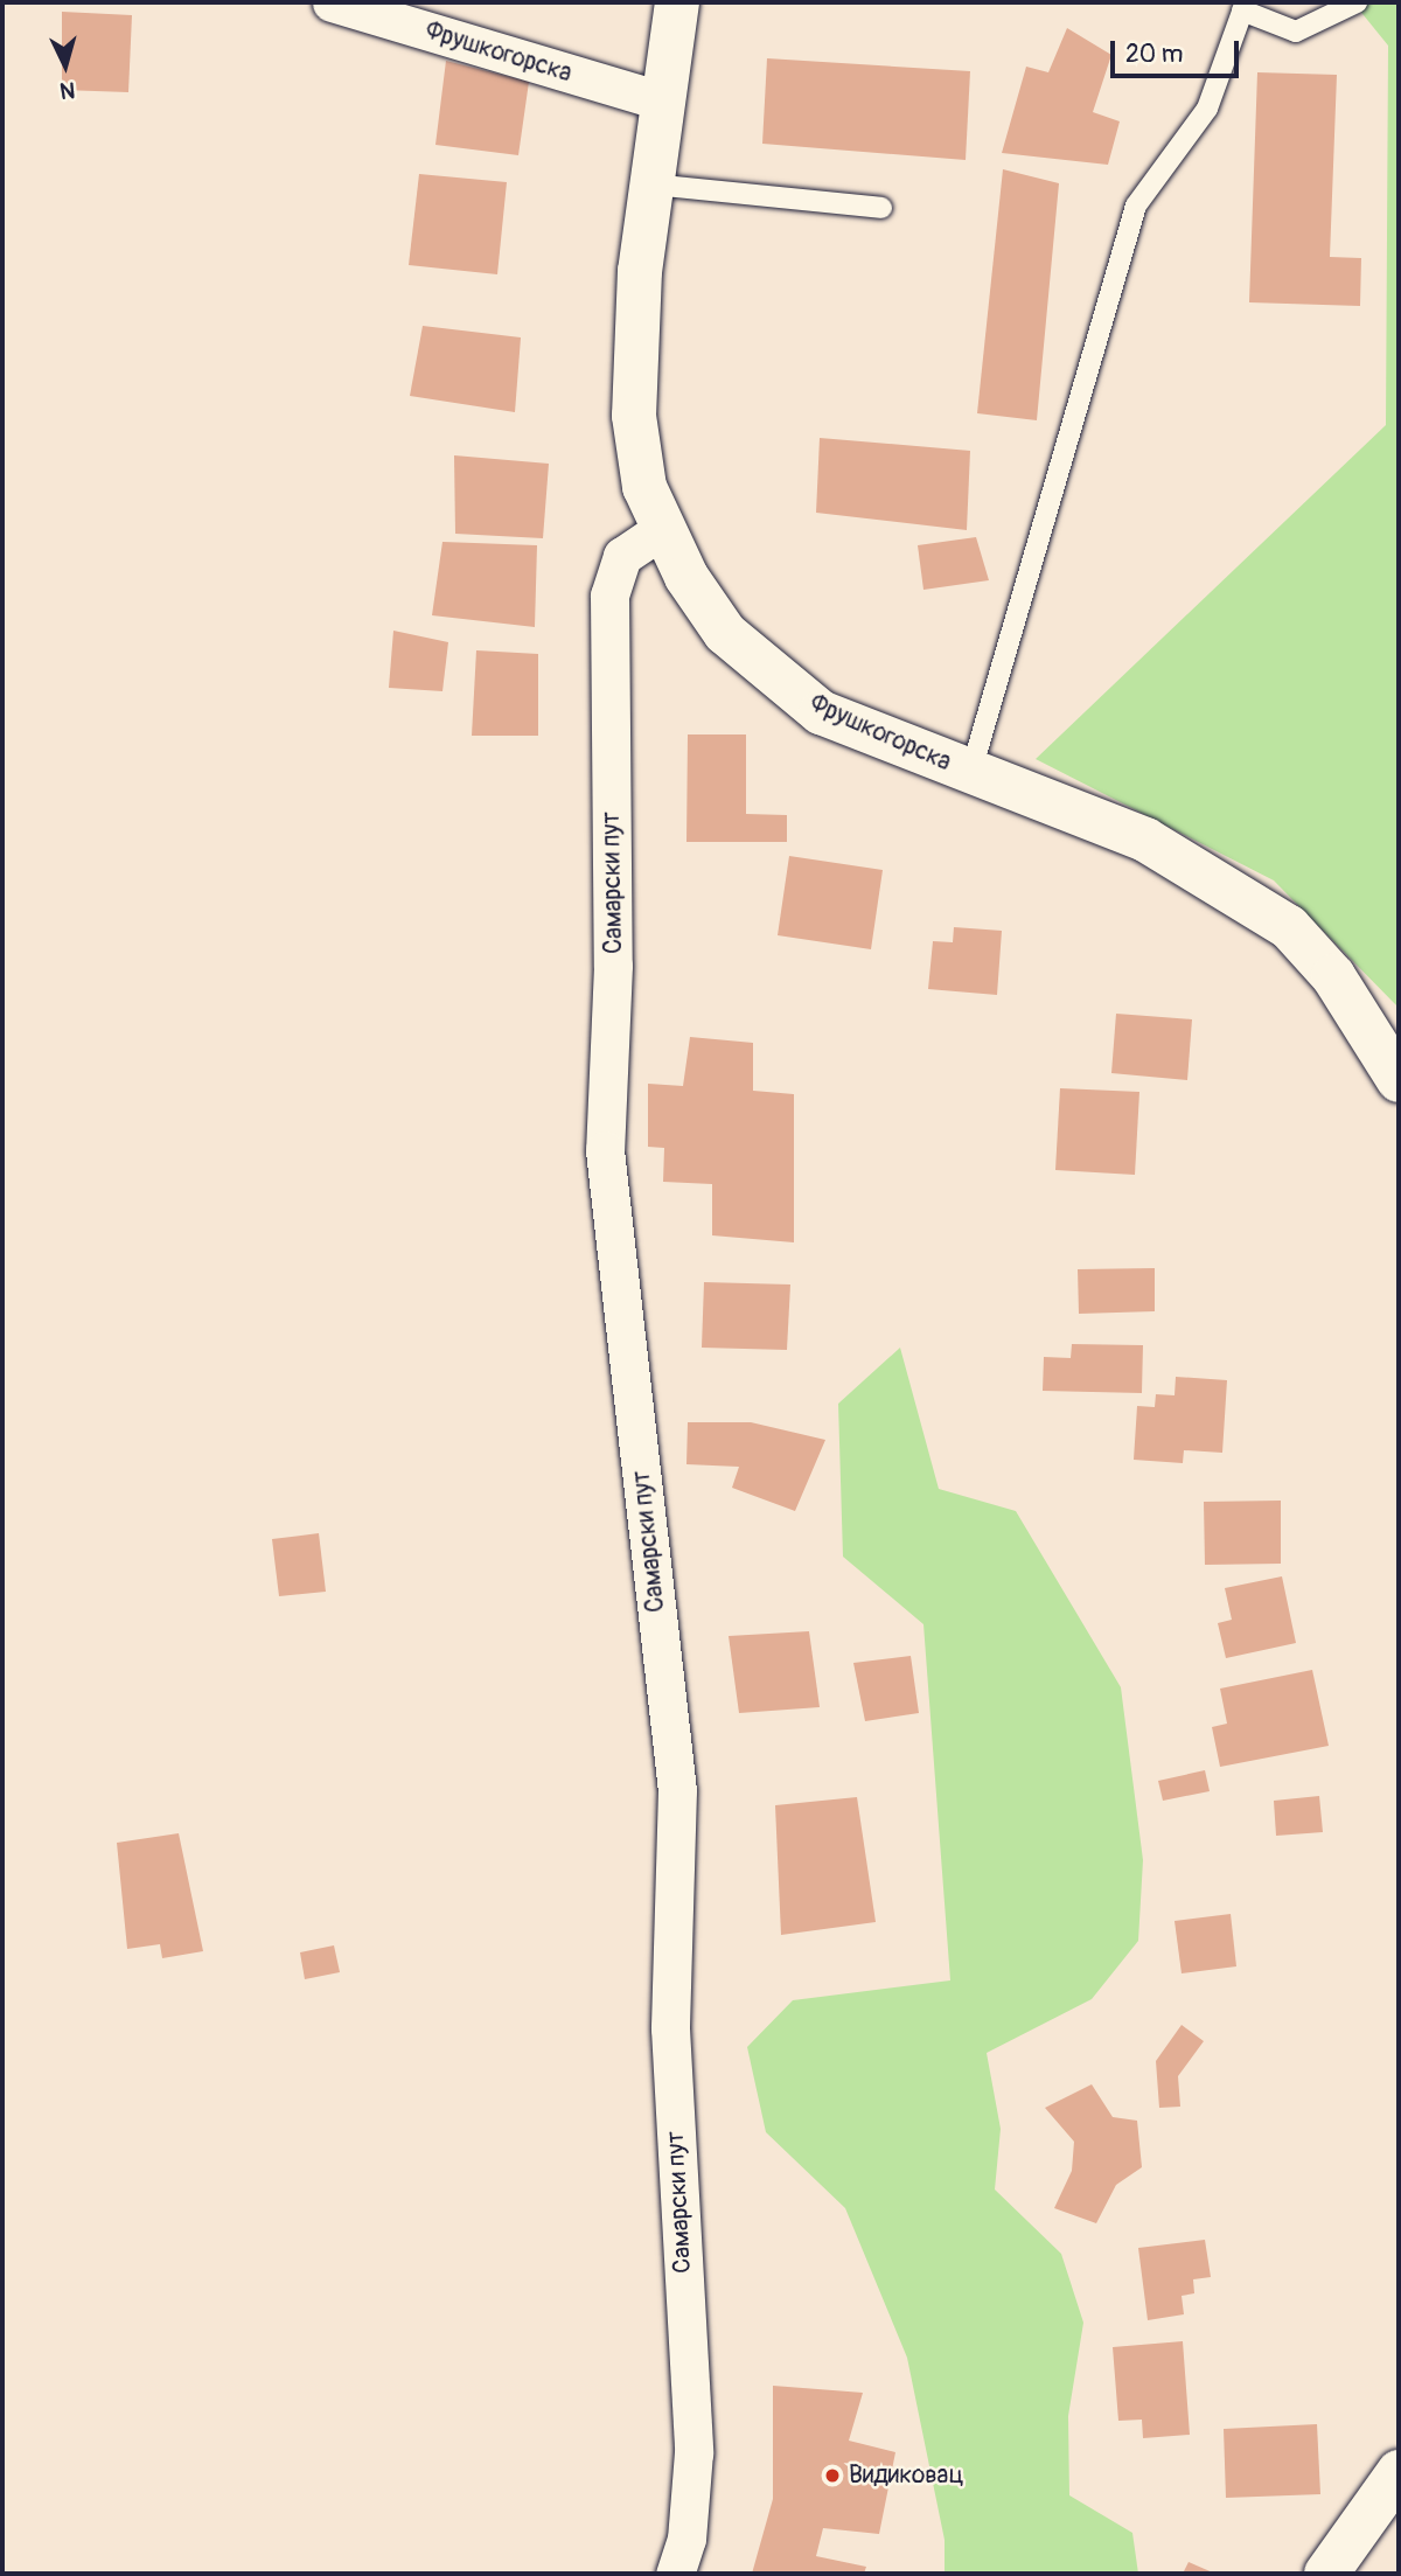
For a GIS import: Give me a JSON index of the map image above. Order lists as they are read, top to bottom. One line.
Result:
{"streets":{"street":["Фрушкогорска","Самарски пут"]},"crossings":[["Фрушкогорска","Самарски пут"]],"places":["Видиковац"],"scale_bar":"20 m","north":"bottom"}
